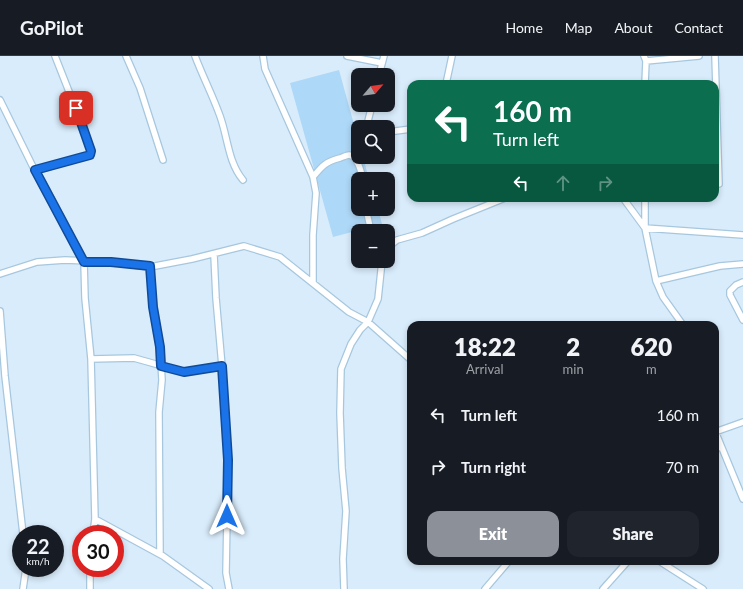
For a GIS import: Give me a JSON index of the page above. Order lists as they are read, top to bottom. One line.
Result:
{"north":"top right","page":{"header":"GoPilot","nav":["Home","Map","About","Contact"],"map_buttons":["+","−"],"turn":["160 m","Turn left"],"eta":["18:22","Arrival","2","min","620","m"],"list":[{"name":"Turn left","value":"160 m"},{"name":"Turn right","value":"70 m"}],"buttons":["Exit","Share"],"speed":"22 km/h","limit":"30"}}
